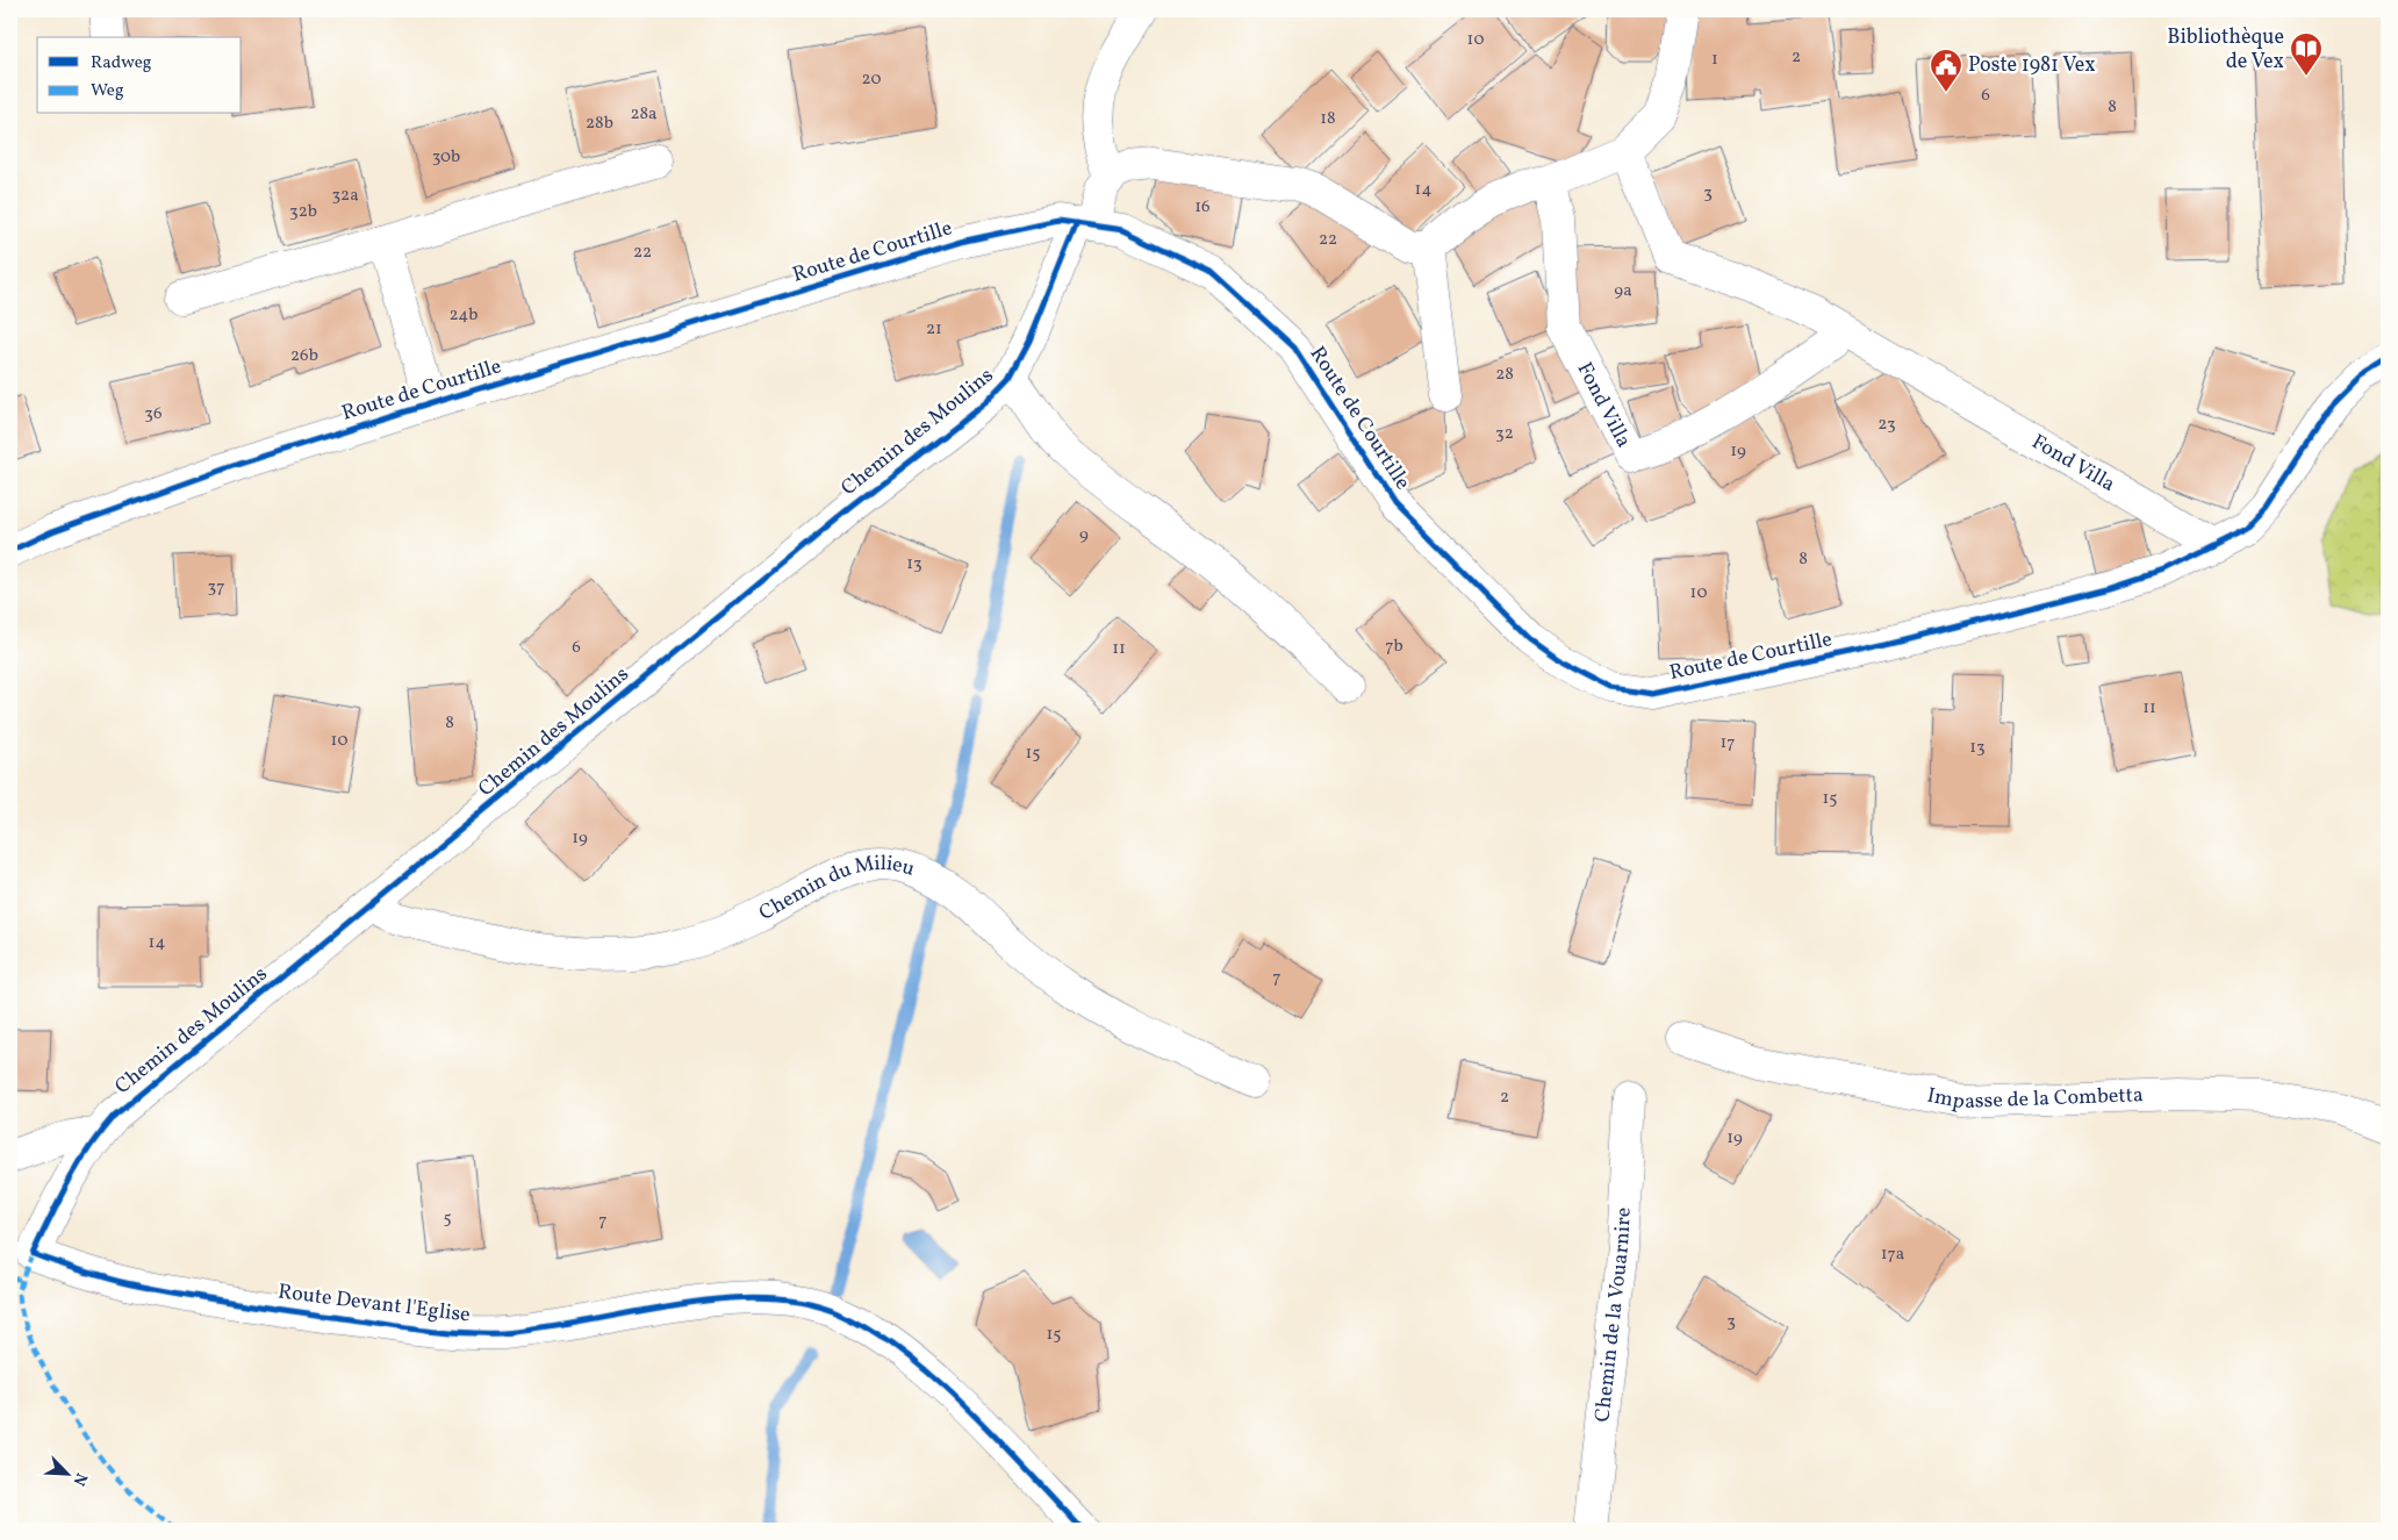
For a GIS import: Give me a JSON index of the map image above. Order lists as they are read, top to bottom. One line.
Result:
{"streets":{"street":["Route de Courtille","Fond Villa","Chemin des Moulins","Chemin du Milieu","Impasse de la Combetta","Route Devant l'Eglise","Chemin de la Vouarnire"]},"crossings":[["Route de Courtille","Fond Villa"],["Route de Courtille","Chemin des Moulins"],["Chemin des Moulins","Chemin du Milieu"],["Chemin des Moulins","Route Devant l'Eglise"]],"places":{"library":["Bibliothèque de Vex"],"public building":["Poste 1981 Vex"]},"house_numbers":["10","2","1","20","6","8","28a","18","28b","30b","14","3","32a","16","32b","22","22","9a","24b","21","26b","28","36","23","32","19","9","8","13","37","10","7b","6","11","11","8","10","17","13","15","15","19","14","7","2","19","5","7","17a","3","15"],"legend":["Radweg","Weg"],"north":"bottom right"}
